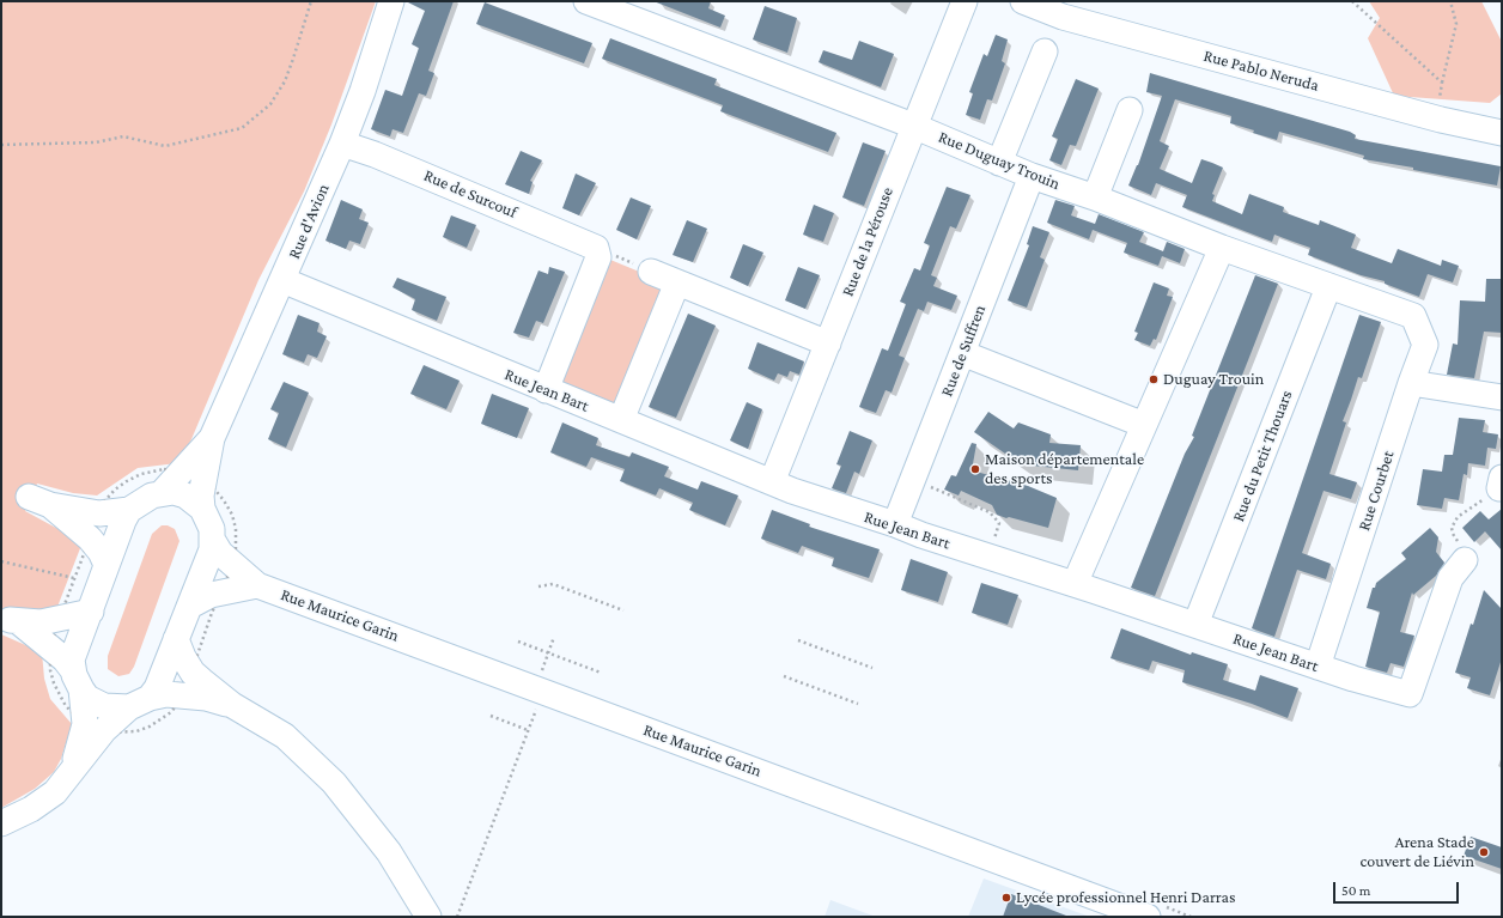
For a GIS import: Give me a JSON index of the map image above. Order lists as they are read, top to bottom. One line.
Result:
{"streets":{"street":["Rue Pablo Neruda","Rue Duguay Trouin","Rue de Surcouf","Rue d'Avion","Rue de la Pérouse","Rue de Suffren","Rue Jean Bart","Rue du Petit Thouars","Rue Courbet","Rue Maurice Garin"]},"crossings":[["Rue Duguay Trouin","Rue de la Pérouse"],["Rue Duguay Trouin","Rue de Suffren"],["Rue Duguay Trouin","Rue du Petit Thouars"],["Rue Duguay Trouin","Rue Courbet"],["Rue de Surcouf","Rue d'Avion"],["Rue d'Avion","Rue Jean Bart"],["Rue de la Pérouse","Rue Jean Bart"],["Rue de Suffren","Rue Jean Bart"],["Rue Jean Bart","Rue du Petit Thouars"],["Rue Jean Bart","Rue Courbet"]],"places":["Duguay Trouin","Maison départementale des sports","Arena Stade couvert de Liévin","Lycée professionnel Henri Darras"],"scale_bar":"50 m"}
